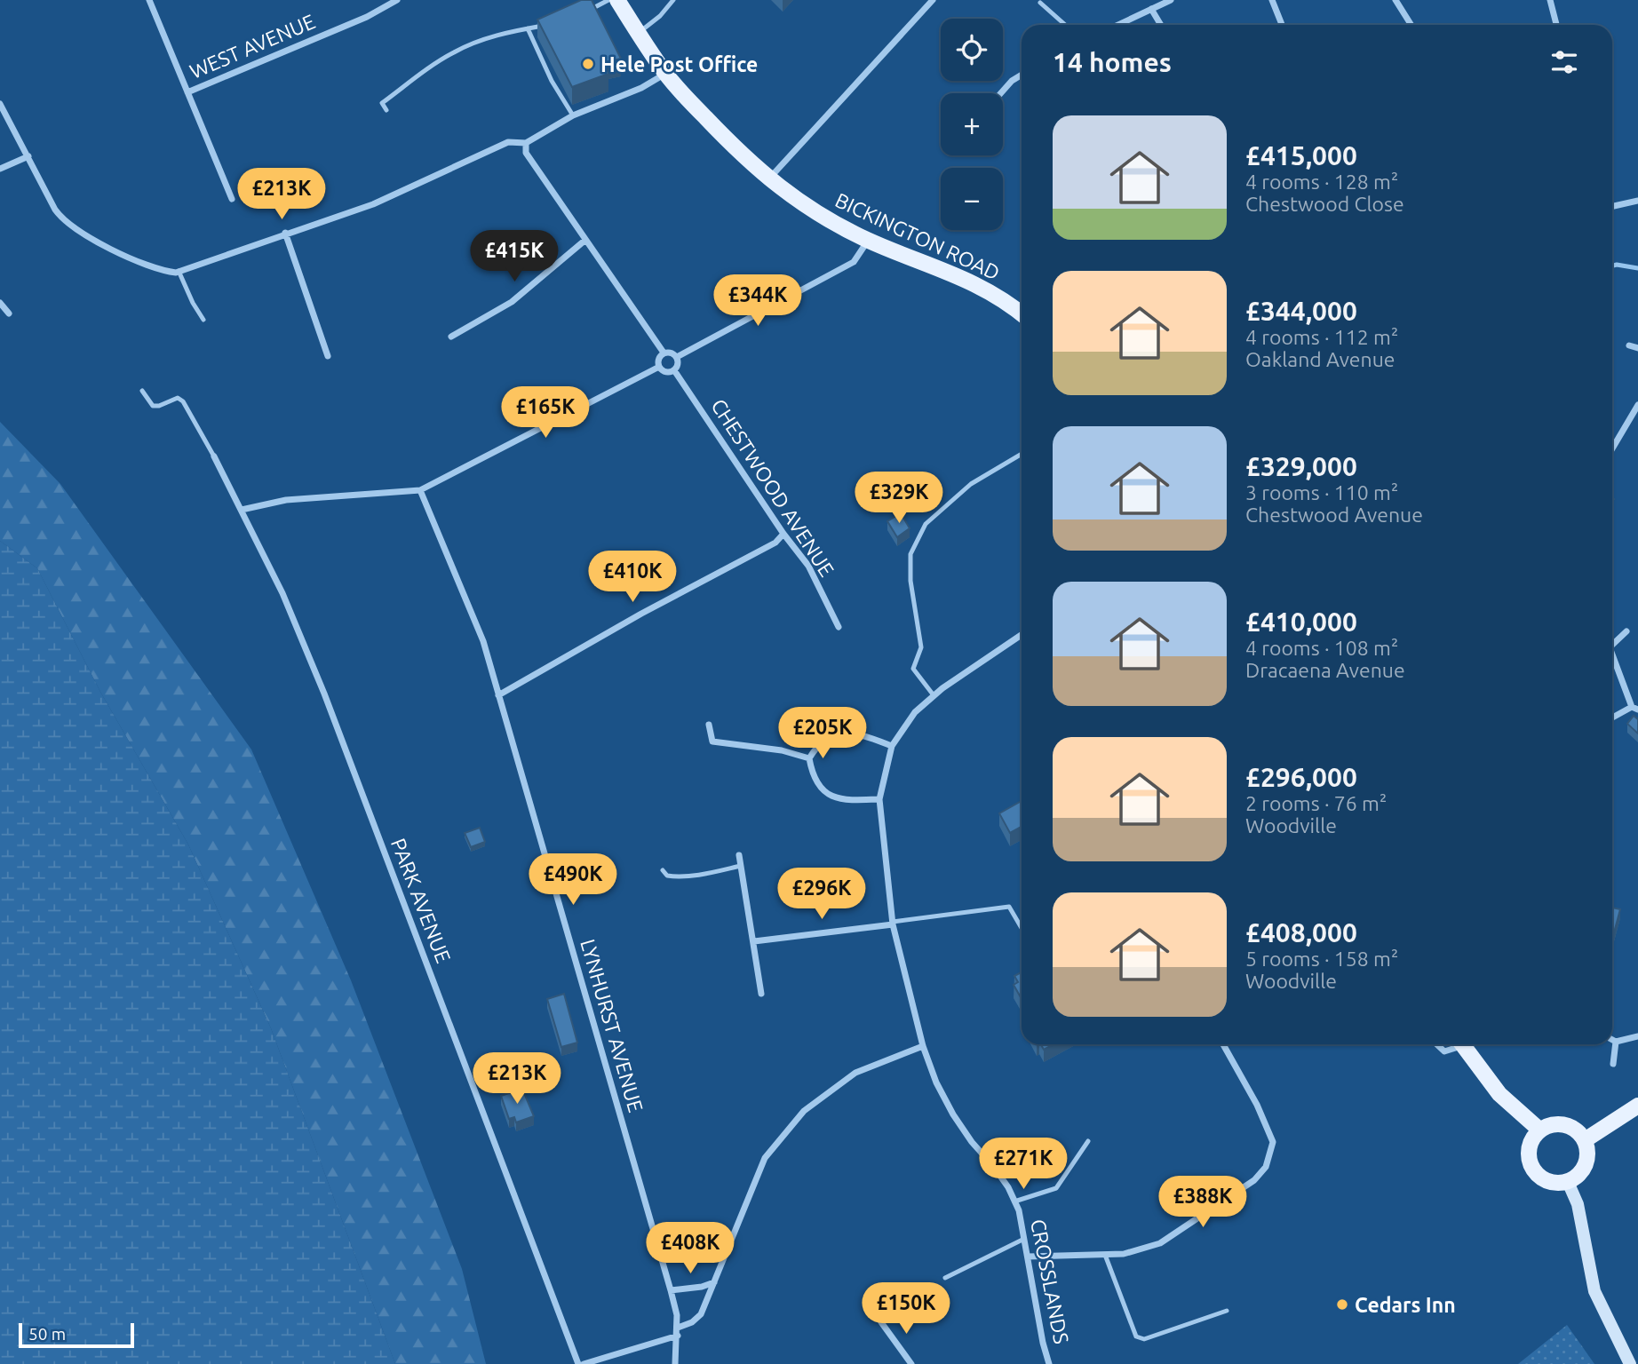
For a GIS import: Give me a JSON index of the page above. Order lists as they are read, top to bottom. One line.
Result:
{"streets":{"main road":["BICKINGTON ROAD"],"street":["WEST AVENUE","CHESTWOOD AVENUE","PARK AVENUE","LYNHURST AVENUE","CROSSLANDS"]},"places":["Hele Post Office","Cedars Inn"],"scale_bar":"50 m","page":{"map_buttons":["+","−"],"heading":"14 homes","list":[{"name":"£415,000","note":"4 rooms · 128 m² · Chestwood Close"},{"name":"£344,000","note":"4 rooms · 112 m² · Oakland Avenue"},{"name":"£329,000","note":"3 rooms · 110 m² · Chestwood Avenue"},{"name":"£410,000","note":"4 rooms · 108 m² · Dracaena Avenue"},{"name":"£296,000","note":"2 rooms · 76 m² · Woodville"},{"name":"£408,000","note":"5 rooms · 158 m² · Woodville"}],"price":["£213K","£415K","£344K","£165K","£329K","£410K","£205K","£490K","£296K","£213K","£271K","£388K","£408K","£150K"],"scale":"50 m"}}
